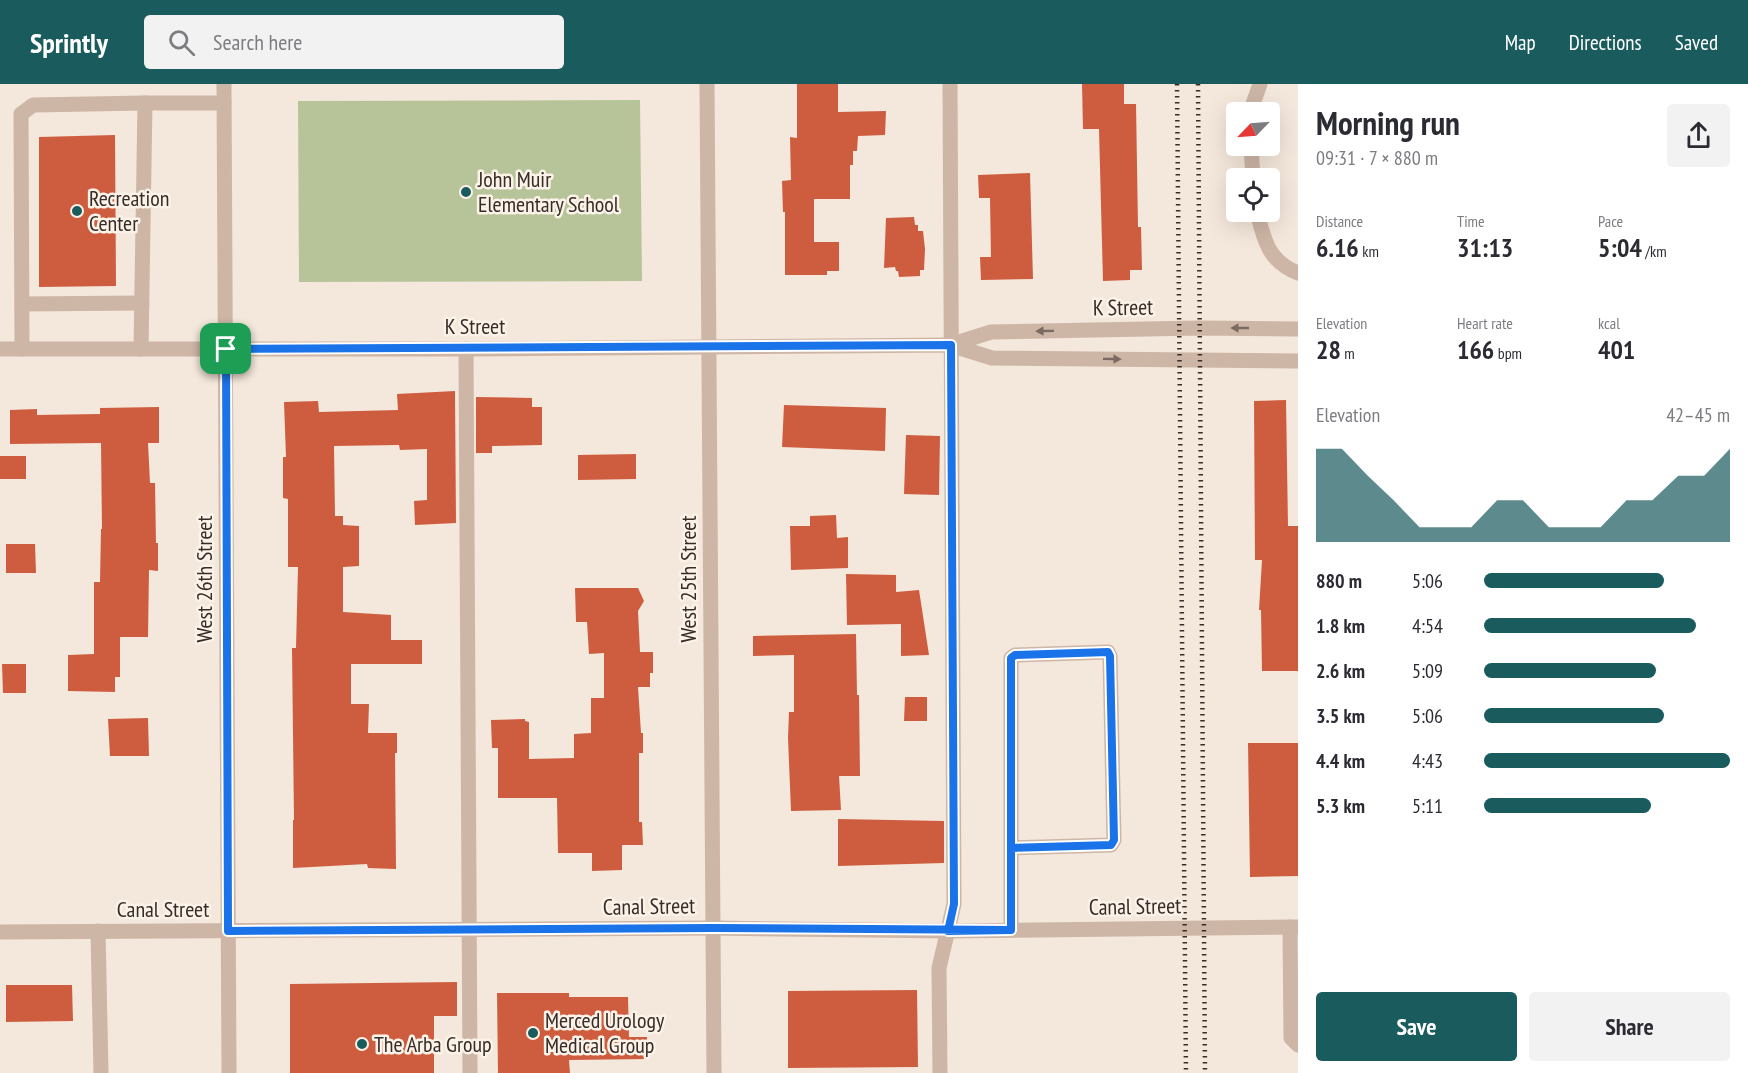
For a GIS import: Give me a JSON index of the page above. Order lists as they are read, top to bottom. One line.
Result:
{"streets":{"street":["K Street","West 26th Street","West 25th Street","Canal Street"]},"crossings":[["K Street","West 26th Street"],["K Street","West 25th Street"],["West 26th Street","Canal Street"],["West 25th Street","Canal Street"]],"places":["John Muir Elementary School","Recreation Center","Merced Urology Medical Group","The Arba Group"],"north":"bottom left","page":{"header":"Sprintly","search":"Search here","nav":["Map","Directions","Saved"],"heading":["Morning run","09:31 · 7 × 880 m"],"stats":[["Distance","6.16 km"],["Time","31:13"],["Pace","5:04 /km"],["Elevation","28 m"],["Heart rate","166 bpm"],["kcal","401"]],"chart":["Elevation","42–45 m"],"list":[{"name":"880 m","note":"5:06"},{"name":"1.8 km","note":"4:54"},{"name":"2.6 km","note":"5:09"},{"name":"3.5 km","note":"5:06"},{"name":"4.4 km","note":"4:43"},{"name":"5.3 km","note":"5:11"}],"buttons":["Save","Share"]}}
